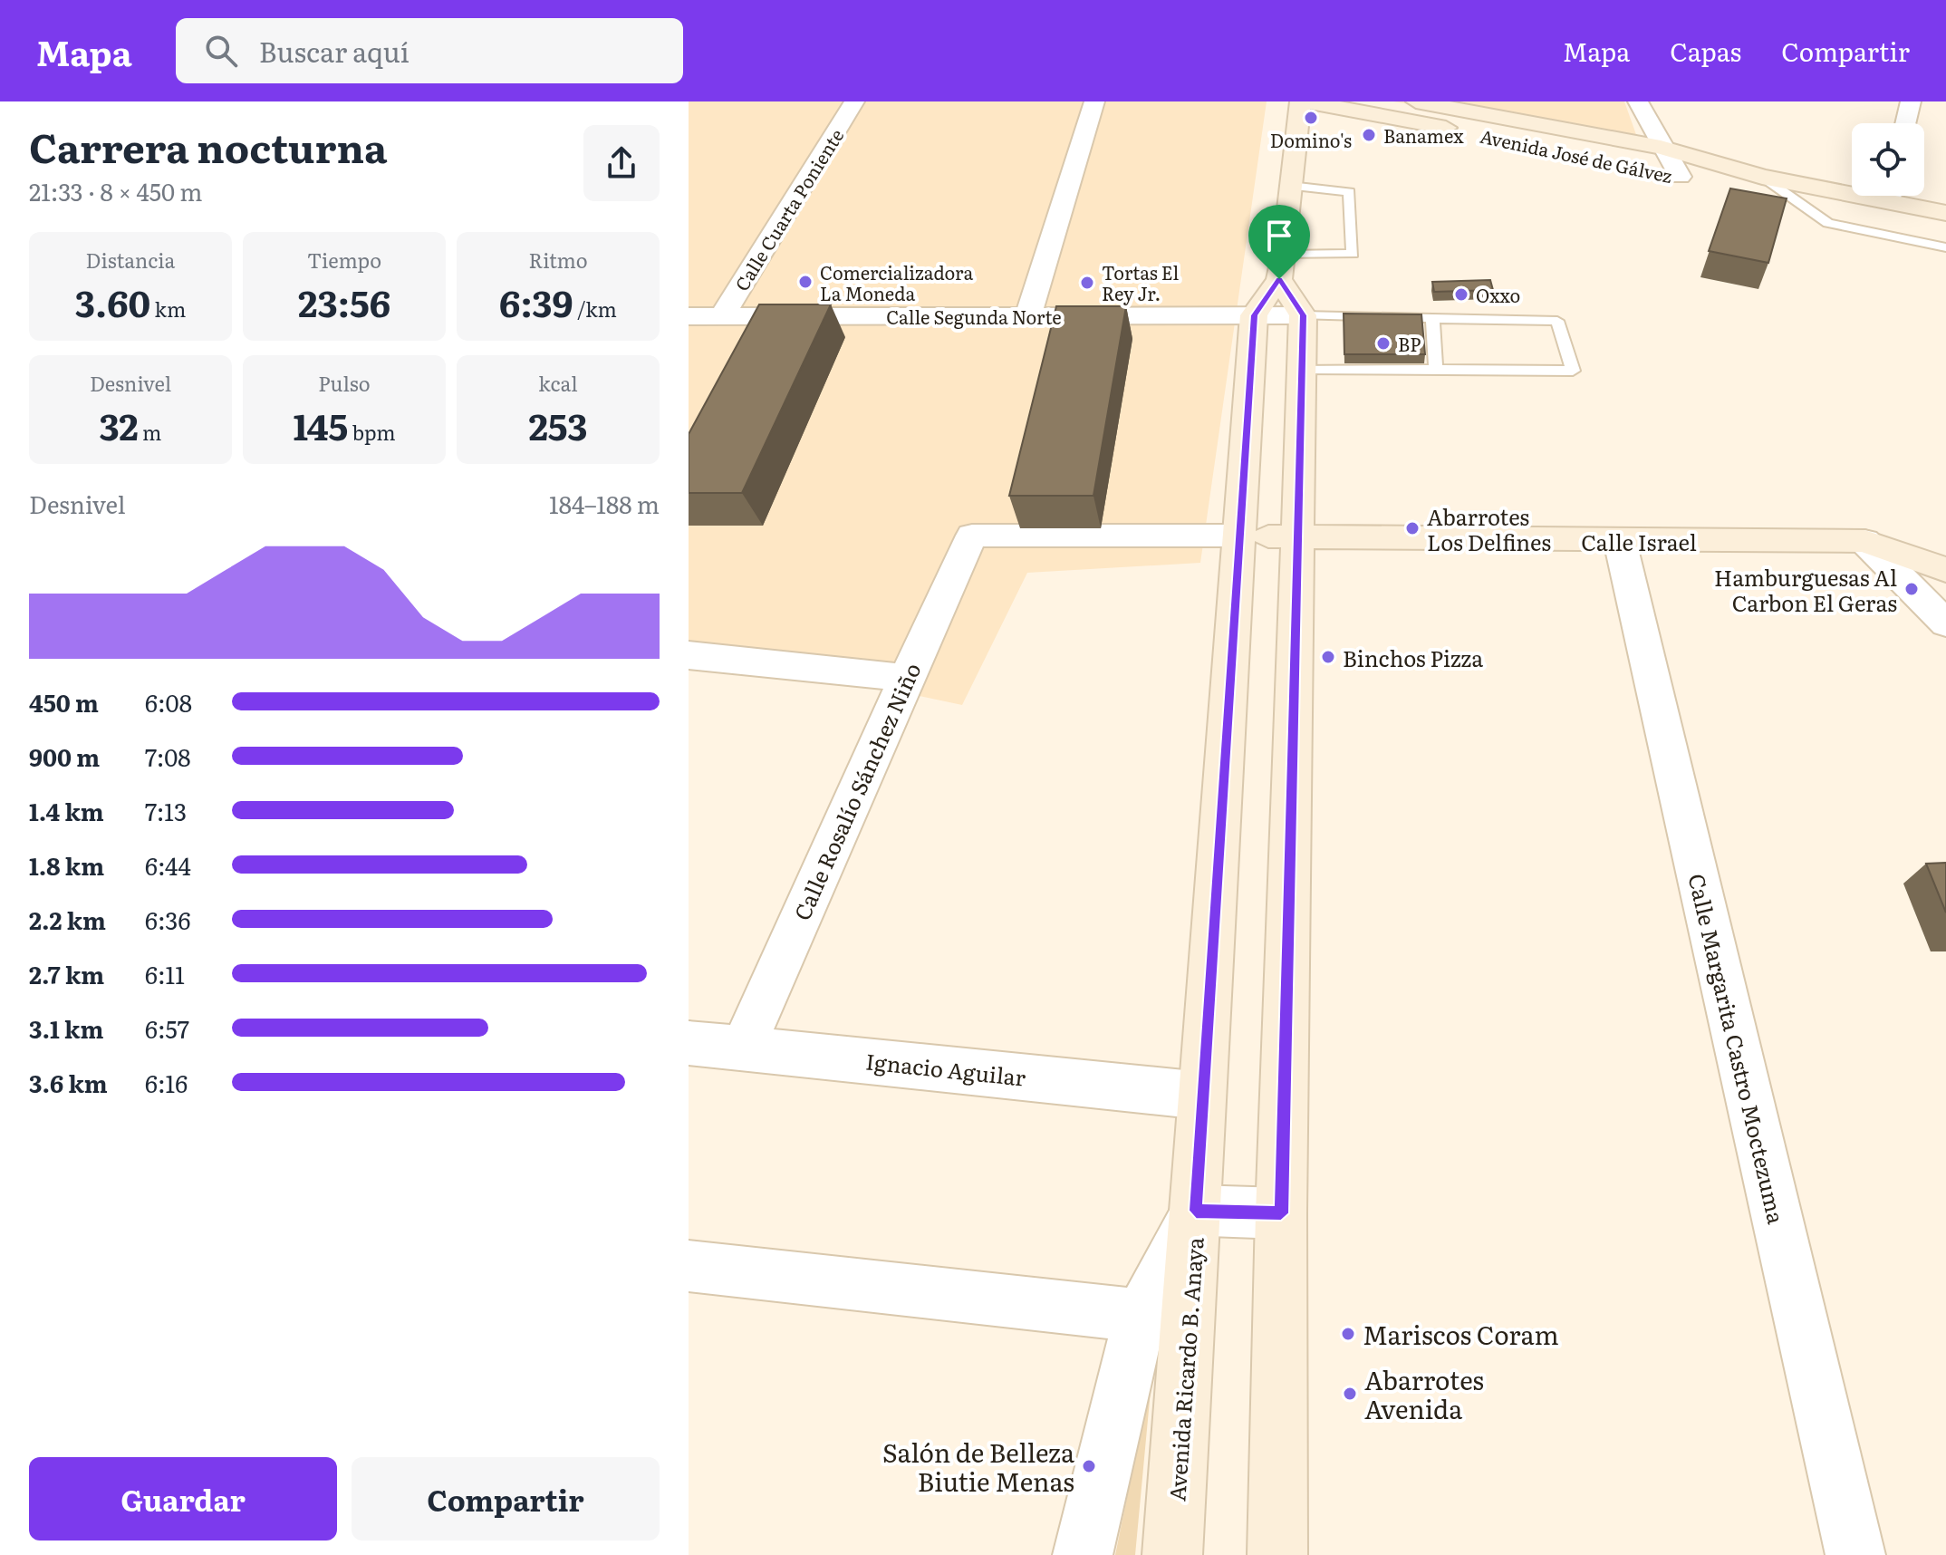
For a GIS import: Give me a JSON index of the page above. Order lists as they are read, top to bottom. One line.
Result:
{"streets":{"main road":["Avenida José de Gálvez","Calle Israel","Avenida Ricardo B. Anaya"],"street":["Calle Cuarta Poniente","Calle Segunda Norte","Calle Rosalío Sánchez Niño","Calle Margarita Castro Moctezuma","Ignacio Aguilar"]},"crossings":[["Calle Cuarta Poniente","Calle Segunda Norte"],["Calle Segunda Norte","Avenida Ricardo B. Anaya"],["Calle Israel","Calle Rosalío Sánchez Niño"],["Calle Israel","Calle Margarita Castro Moctezuma"],["Calle Israel","Avenida Ricardo B. Anaya"],["Calle Rosalío Sánchez Niño","Ignacio Aguilar"],["Calle Rosalío Sánchez Niño","Avenida Ricardo B. Anaya"],["Ignacio Aguilar","Avenida Ricardo B. Anaya"]],"places":["Domino's","Banamex","Comercializadora La Moneda","Tortas El Rey Jr.","Oxxo","BP","Abarrotes Los Delfines","Hamburguesas Al Carbon El Geras","Binchos Pizza","Mariscos Coram","Abarrotes Avenida","Salón de Belleza Biutie Menas"],"page":{"header":"Mapa","search":"Buscar aquí","nav":["Mapa","Capas","Compartir"],"heading":["Carrera nocturna","21:33 · 8 × 450 m"],"stats":[["Distancia","3.60 km"],["Tiempo","23:56"],["Ritmo","6:39 /km"],["Desnivel","32 m"],["Pulso","145 bpm"],["kcal","253"]],"chart":["Desnivel","184–188 m"],"list":[{"name":"450 m","note":"6:08"},{"name":"900 m","note":"7:08"},{"name":"1.4 km","note":"7:13"},{"name":"1.8 km","note":"6:44"},{"name":"2.2 km","note":"6:36"},{"name":"2.7 km","note":"6:11"},{"name":"3.1 km","note":"6:57"},{"name":"3.6 km","note":"6:16"}],"buttons":["Guardar","Compartir"]}}
